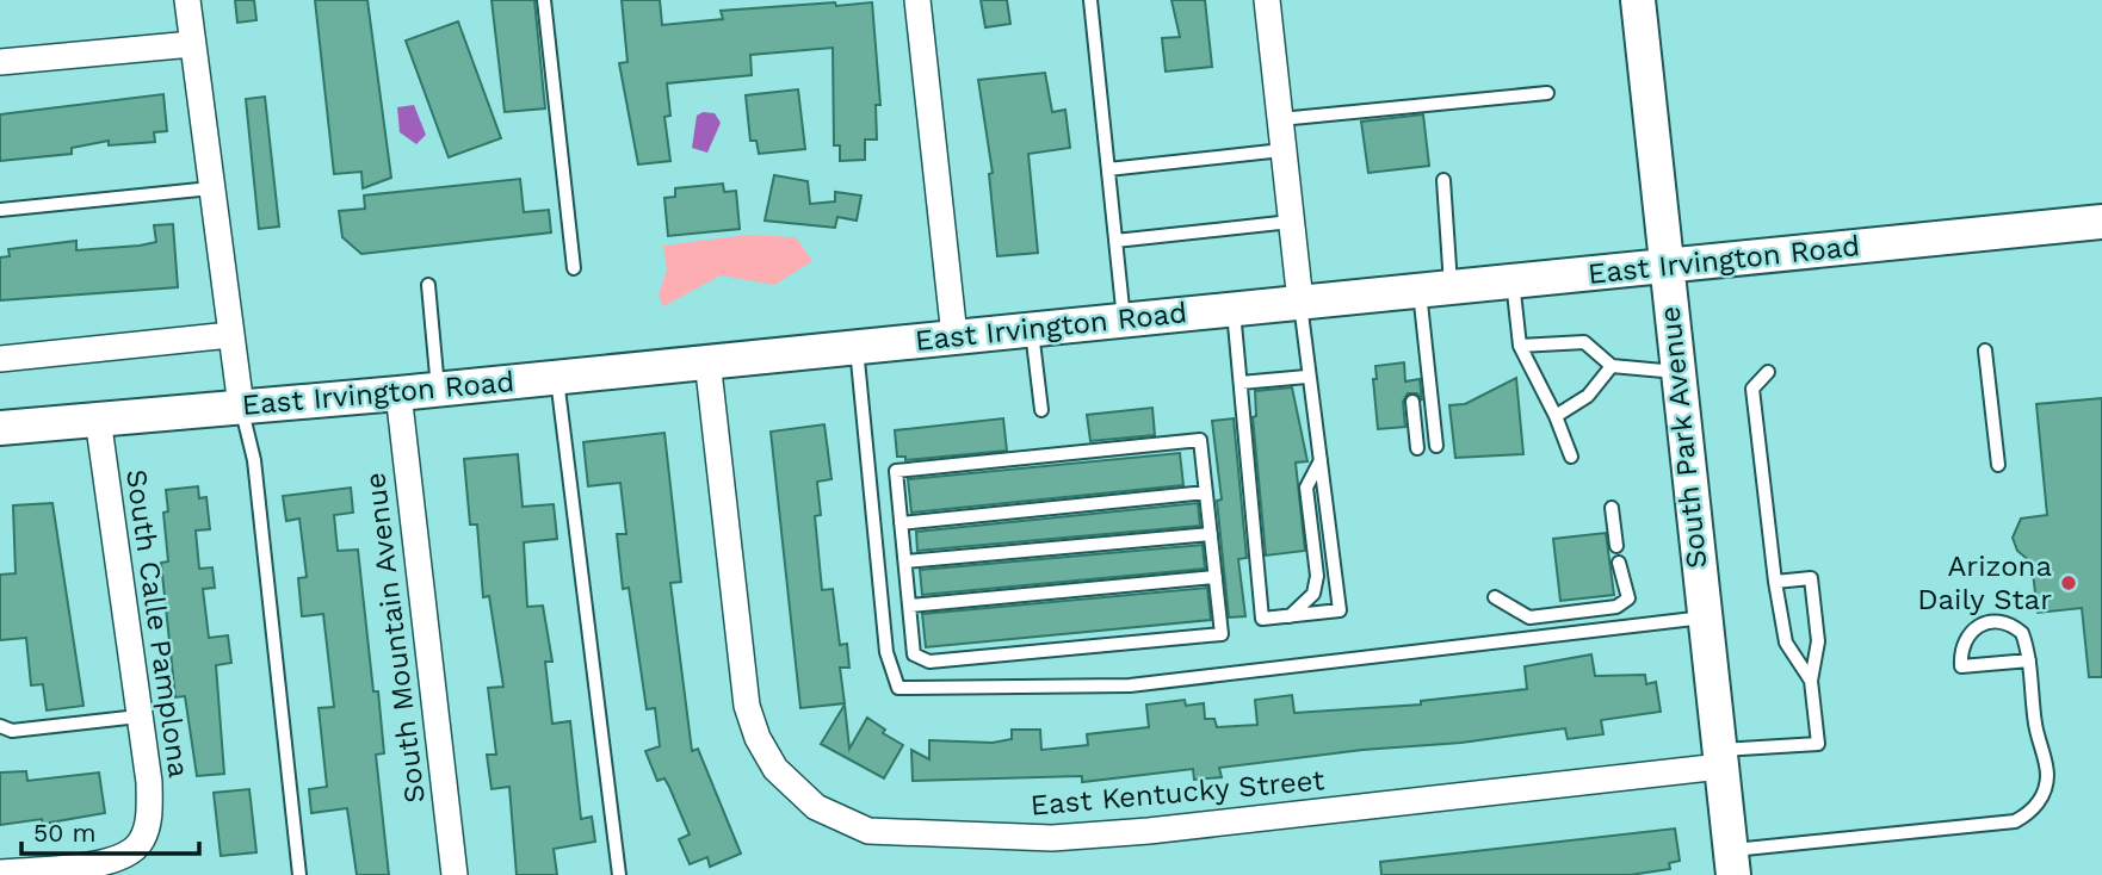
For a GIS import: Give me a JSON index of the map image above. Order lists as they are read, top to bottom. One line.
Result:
{"streets":{"main road":["East Irvington Road","South Park Avenue"],"street":["South Calle Pamplona","South Mountain Avenue","East Kentucky Street"]},"crossings":[["East Irvington Road","South Park Avenue"],["East Irvington Road","South Calle Pamplona"],["East Irvington Road","South Mountain Avenue"],["East Irvington Road","East Kentucky Street"],["South Park Avenue","East Kentucky Street"]],"places":["Arizona Daily Star"],"scale_bar":"50 m"}
